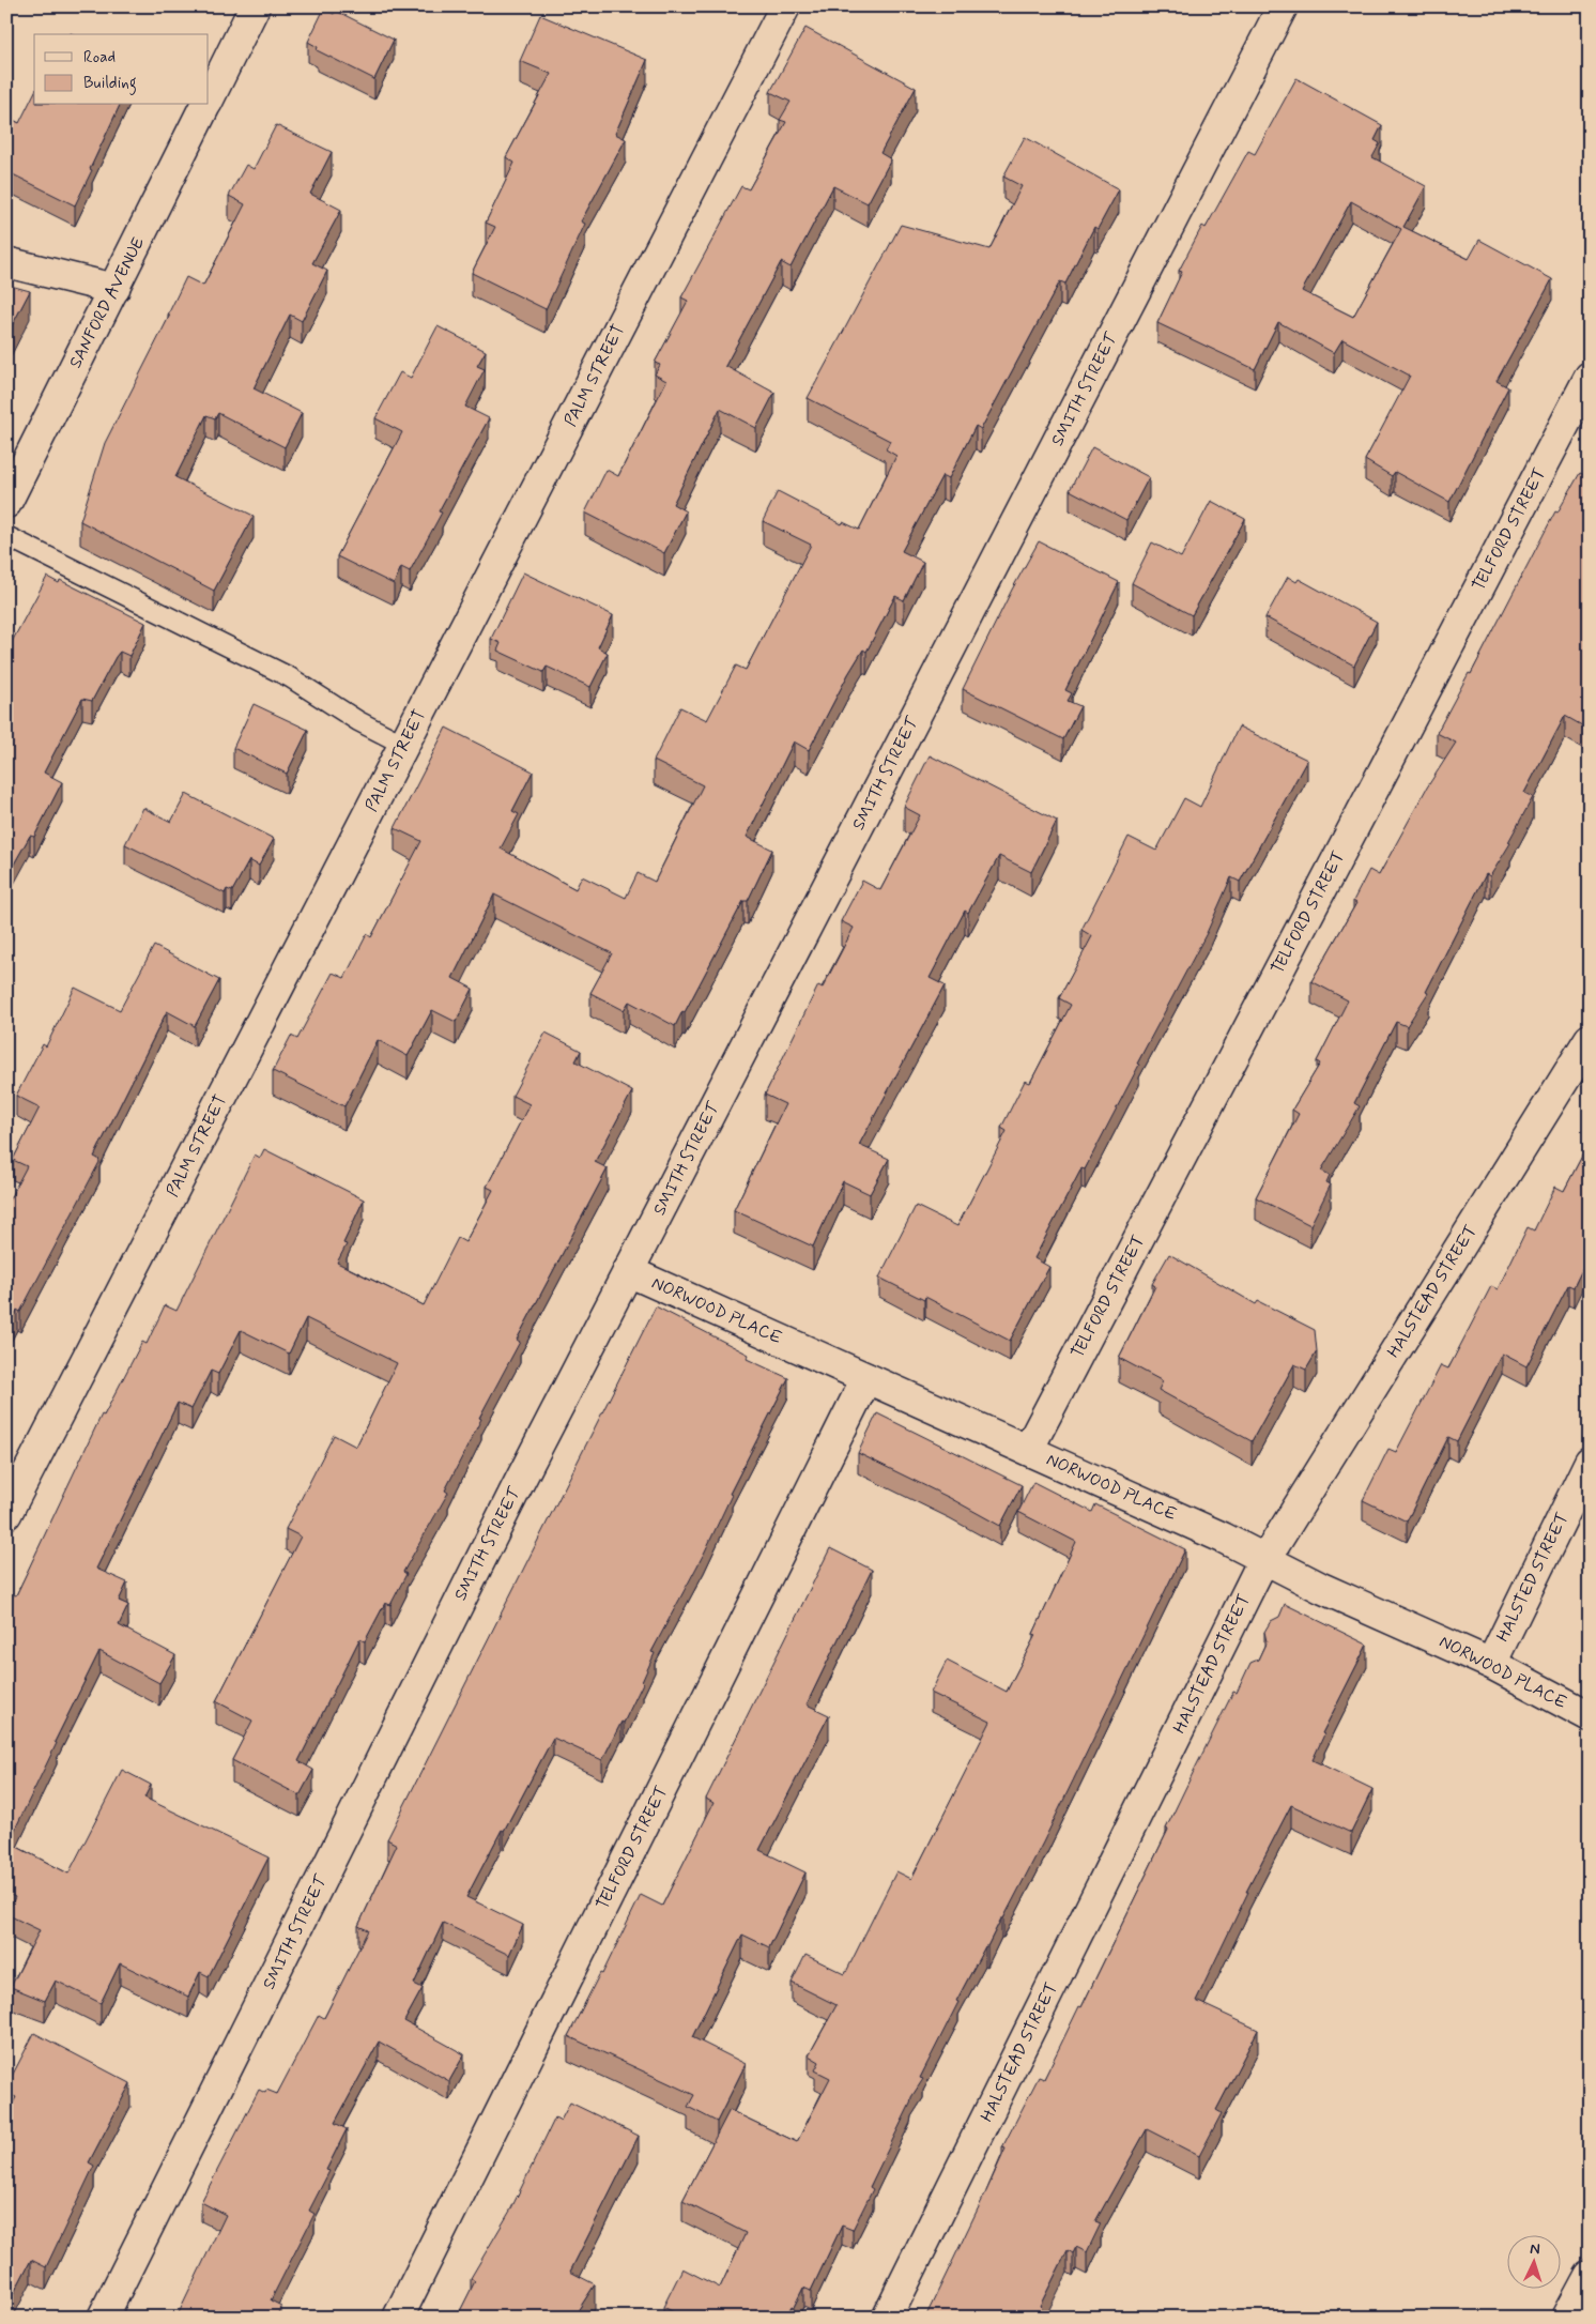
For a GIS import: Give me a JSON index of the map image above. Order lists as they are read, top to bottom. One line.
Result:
{"streets":{"street":["SANFORD AVENUE","PALM STREET","SMITH STREET","TELFORD STREET","HALSTEAD STREET","NORWOOD PLACE","HALSTED STREET"]},"crossings":[["SMITH STREET","NORWOOD PLACE"],["TELFORD STREET","NORWOOD PLACE"],["HALSTEAD STREET","NORWOOD PLACE"],["NORWOOD PLACE","HALSTED STREET"]],"legend":["Road","Building"],"north":"top"}
